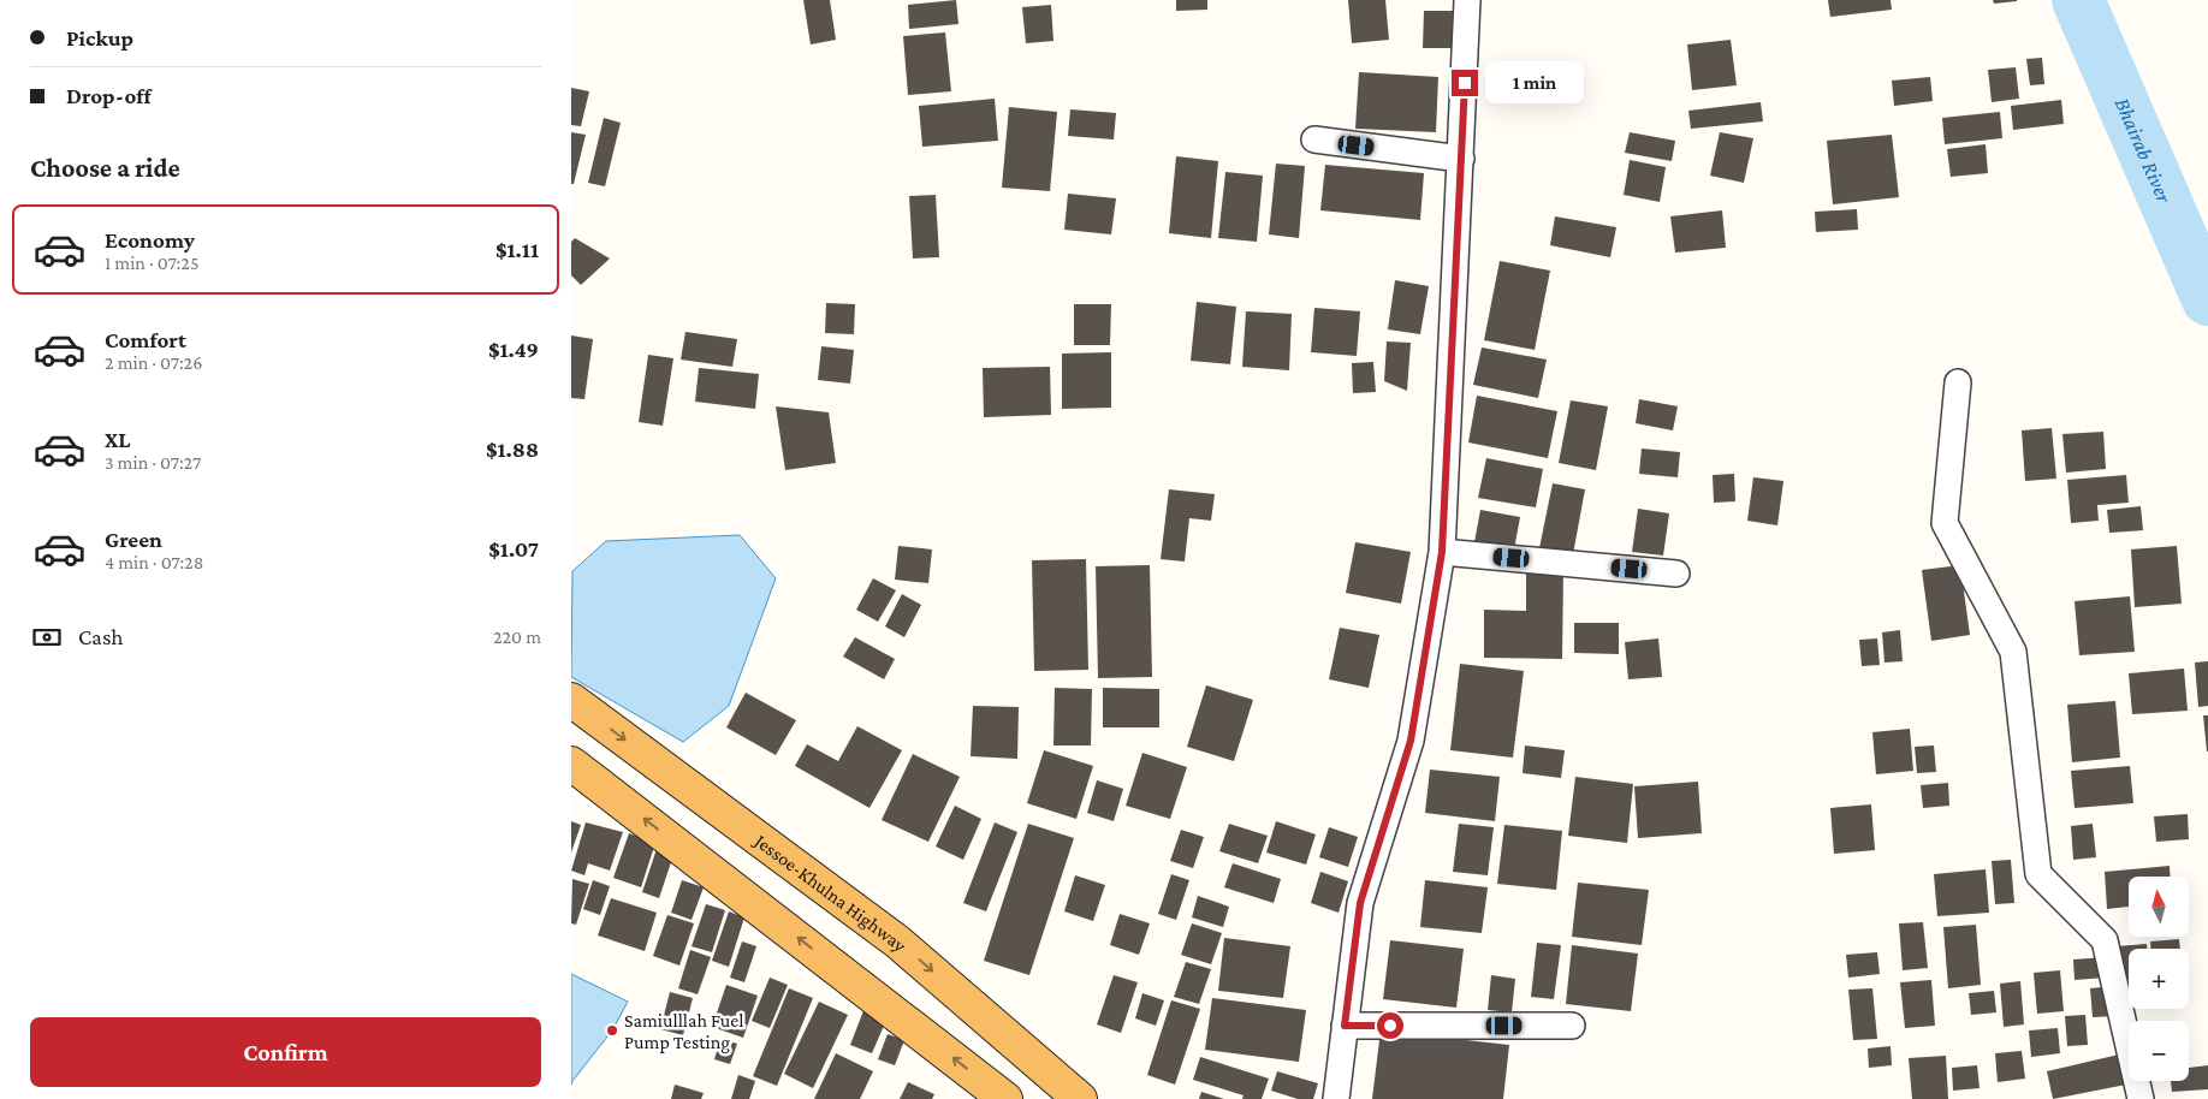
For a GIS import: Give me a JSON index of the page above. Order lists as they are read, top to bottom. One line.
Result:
{"streets":{"highway":["Jessoe-Khulna Highway"]},"water":["Bhairab River"],"places":["Samiulllah Fuel Pump Testing"],"north":"top","page":{"banner":["Pickup","Drop-off"],"bubble":"1 min","heading":"Choose a ride","list":[{"name":"Economy","note":"1 min · 07:25","value":"$1.11"},{"name":"Comfort","note":"2 min · 07:26","value":"$1.49"},{"name":"XL","note":"3 min · 07:27","value":"$1.88"},{"name":"Green","note":"4 min · 07:28","value":"$1.07"}],"pay":["Cash","220 m"],"map_buttons":["+","−"],"buttons":"Confirm"}}
